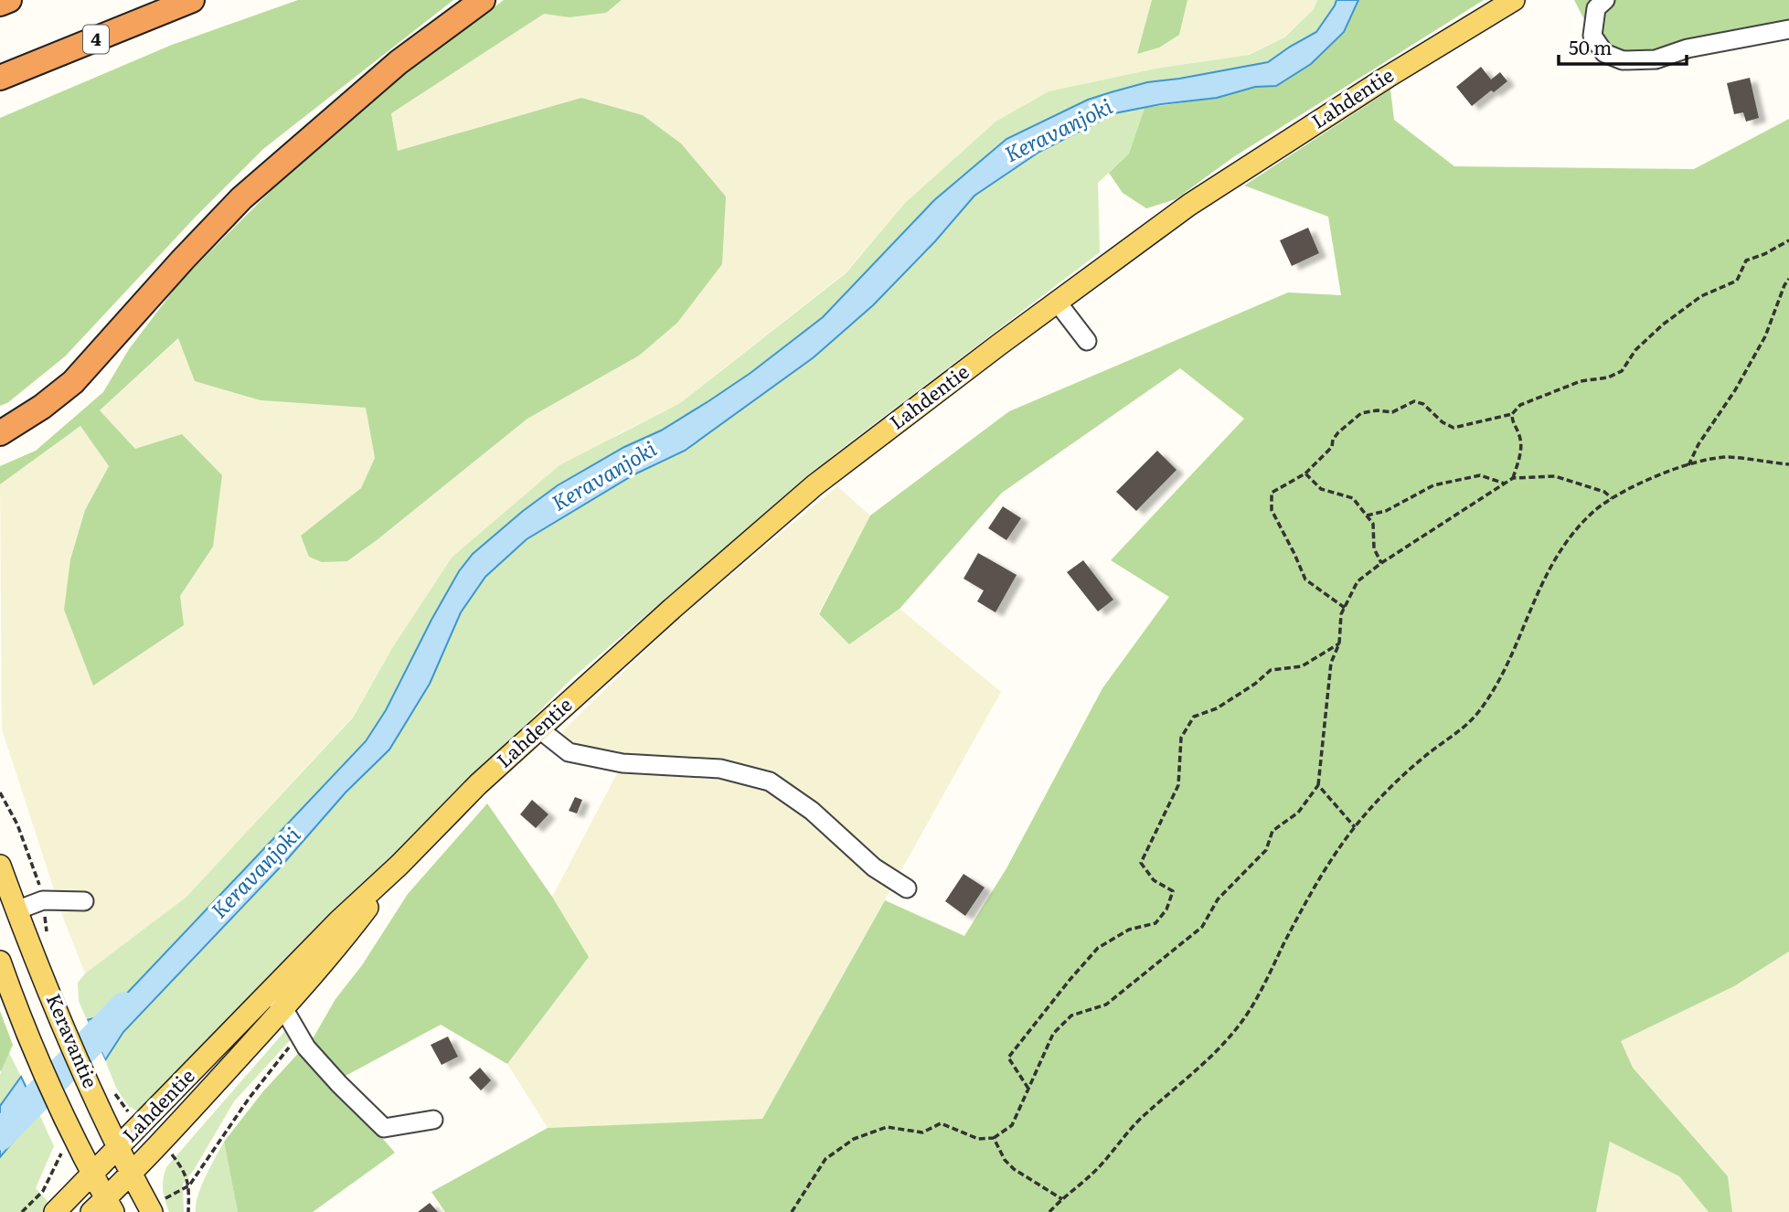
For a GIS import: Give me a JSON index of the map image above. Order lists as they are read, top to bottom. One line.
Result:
{"streets":{"highway":["4"],"main road":["Lahdentie","Keravantie"]},"crossings":[["Lahdentie","Keravantie"]],"water":["Keravanjoki"],"scale_bar":"50 m"}
